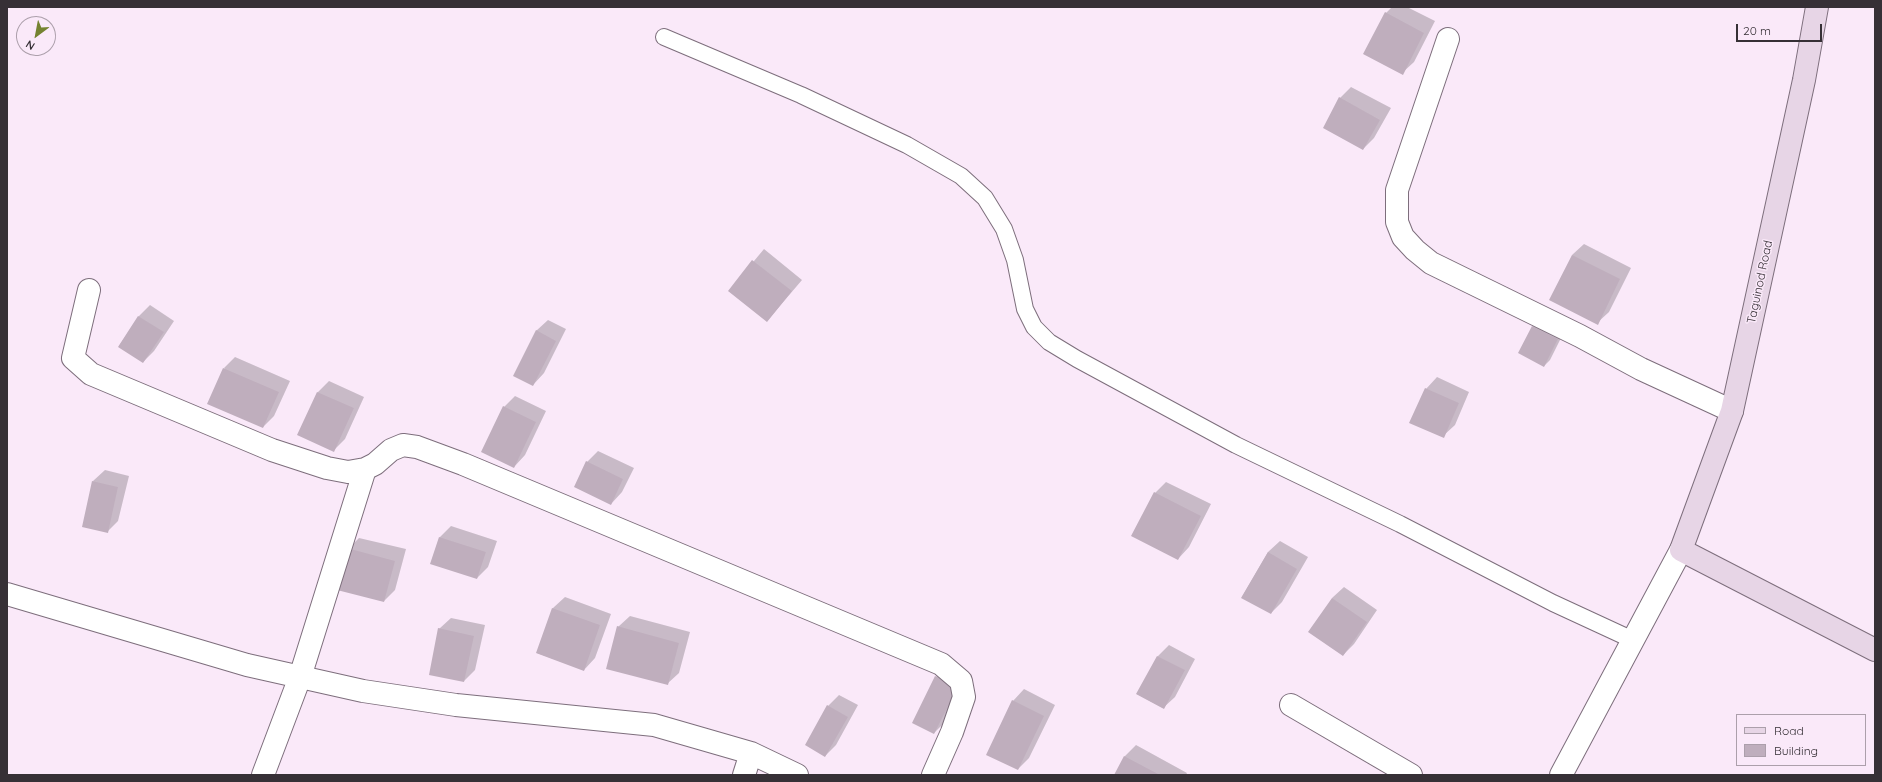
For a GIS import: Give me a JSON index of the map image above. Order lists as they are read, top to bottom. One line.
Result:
{"streets":{"street":["Taguinod Road"]},"legend":["Road","Building"],"scale_bar":"20 m","north":"bottom left"}
